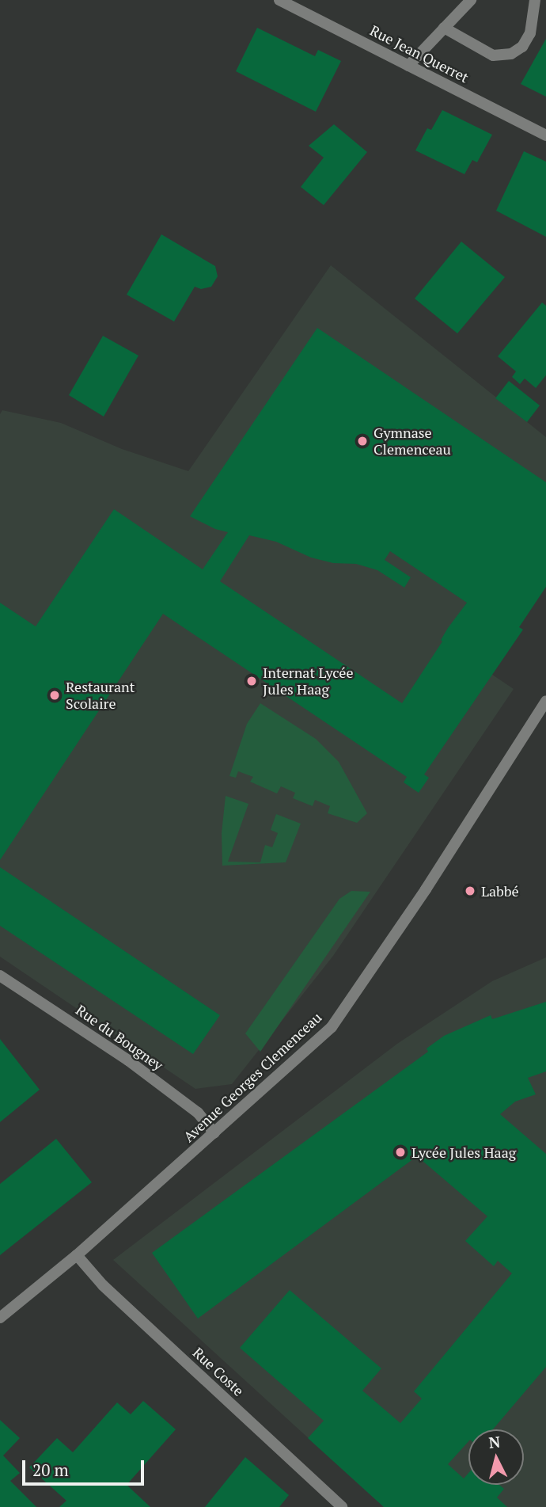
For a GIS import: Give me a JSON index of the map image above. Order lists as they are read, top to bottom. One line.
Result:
{"streets":{"street":["Rue Jean Querret","Rue du Bougney","Avenue Georges Clemenceau","Rue Coste"]},"crossings":[["Rue du Bougney","Avenue Georges Clemenceau"],["Avenue Georges Clemenceau","Rue Coste"]],"places":["Gymnase Clemenceau","Internat Lycée Jules Haag","Restaurant Scolaire","Labbé","Lycée Jules Haag"],"scale_bar":"20 m","north":"top"}
